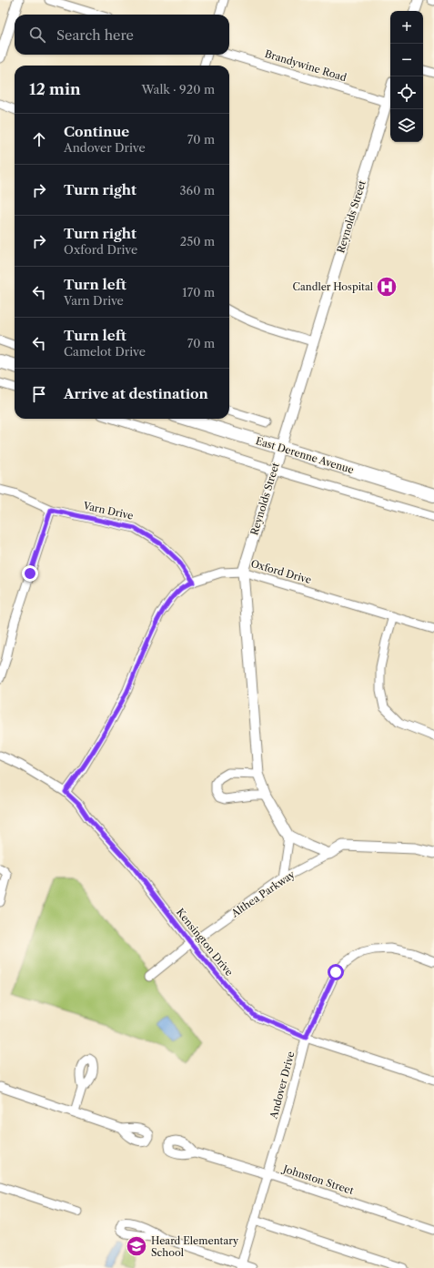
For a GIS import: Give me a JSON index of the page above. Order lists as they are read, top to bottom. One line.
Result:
{"streets":{"highway":["East Derenne Avenue"],"street":["Brandywine Road","Reynolds Street","Varn Drive","Oxford Drive","Althea Parkway","Kensington Drive","Andover Drive","Johnston Street"]},"crossings":[["Brandywine Road","Reynolds Street"],["Reynolds Street","East Derenne Avenue"],["Reynolds Street","Oxford Drive"],["Varn Drive","Oxford Drive"],["Oxford Drive","Kensington Drive"],["Althea Parkway","Kensington Drive"],["Kensington Drive","Andover Drive"],["Andover Drive","Johnston Street"]],"places":{"hospital":["Candler Hospital"],"school or university":["Heard Elementary School"]},"page":{"map_buttons":["+","−"],"search":"Search here","heading":["12 min","Walk · 920 m"],"list":[["Continue","Andover Drive","70 m"],["Turn right","360 m"],["Turn right","Oxford Drive","250 m"],["Turn left","Varn Drive","170 m"],["Turn left","Camelot Drive","70 m"],"Arrive at destination"]}}
